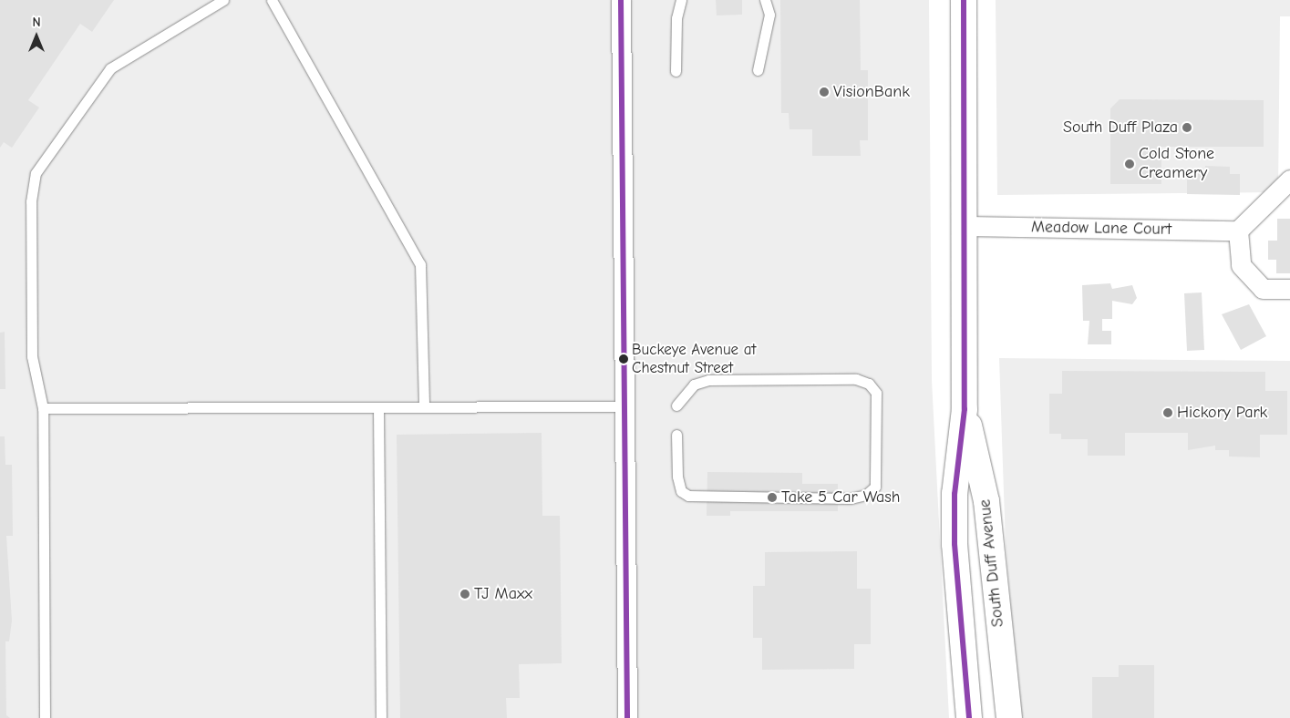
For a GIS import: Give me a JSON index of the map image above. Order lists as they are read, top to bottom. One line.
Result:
{"streets":{"main road":["South Duff Avenue"],"street":["Meadow Lane Court"]},"crossings":[["Meadow Lane Court","South Duff Avenue"]],"places":["VisionBank","South Duff Plaza","Cold Stone Creamery","Buckeye Avenue at Chestnut Street","Hickory Park","Take 5 Car Wash","TJ Maxx"],"north":"top"}
